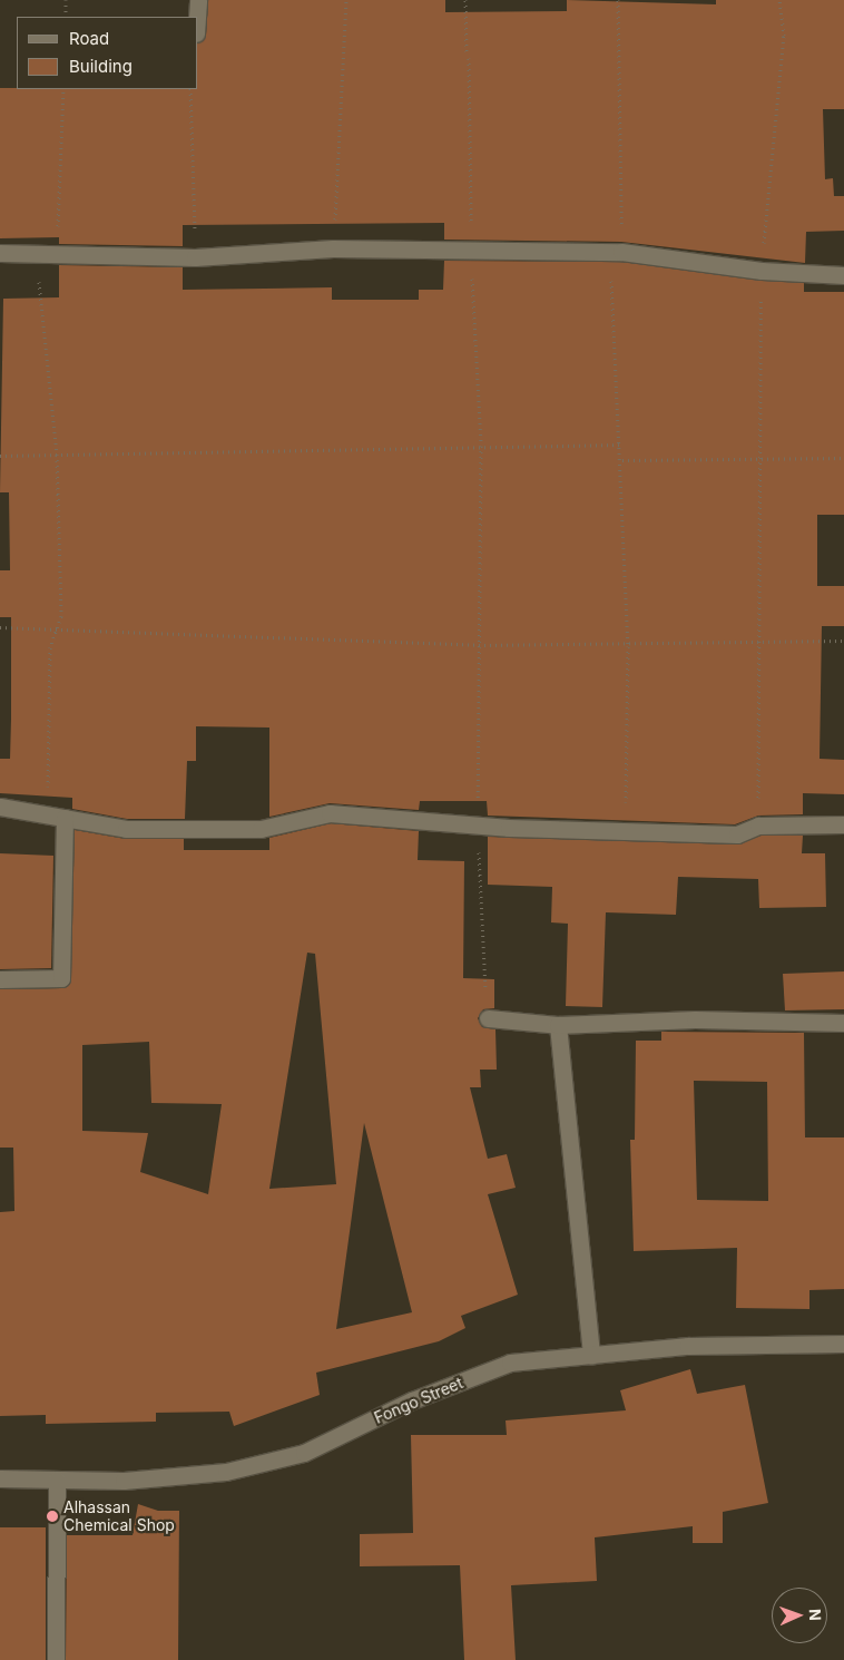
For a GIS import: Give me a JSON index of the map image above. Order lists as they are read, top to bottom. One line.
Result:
{"streets":{"street":["Fongo Street"]},"places":["Alhassan Chemical Shop"],"legend":["Road","Building"],"north":"right"}
